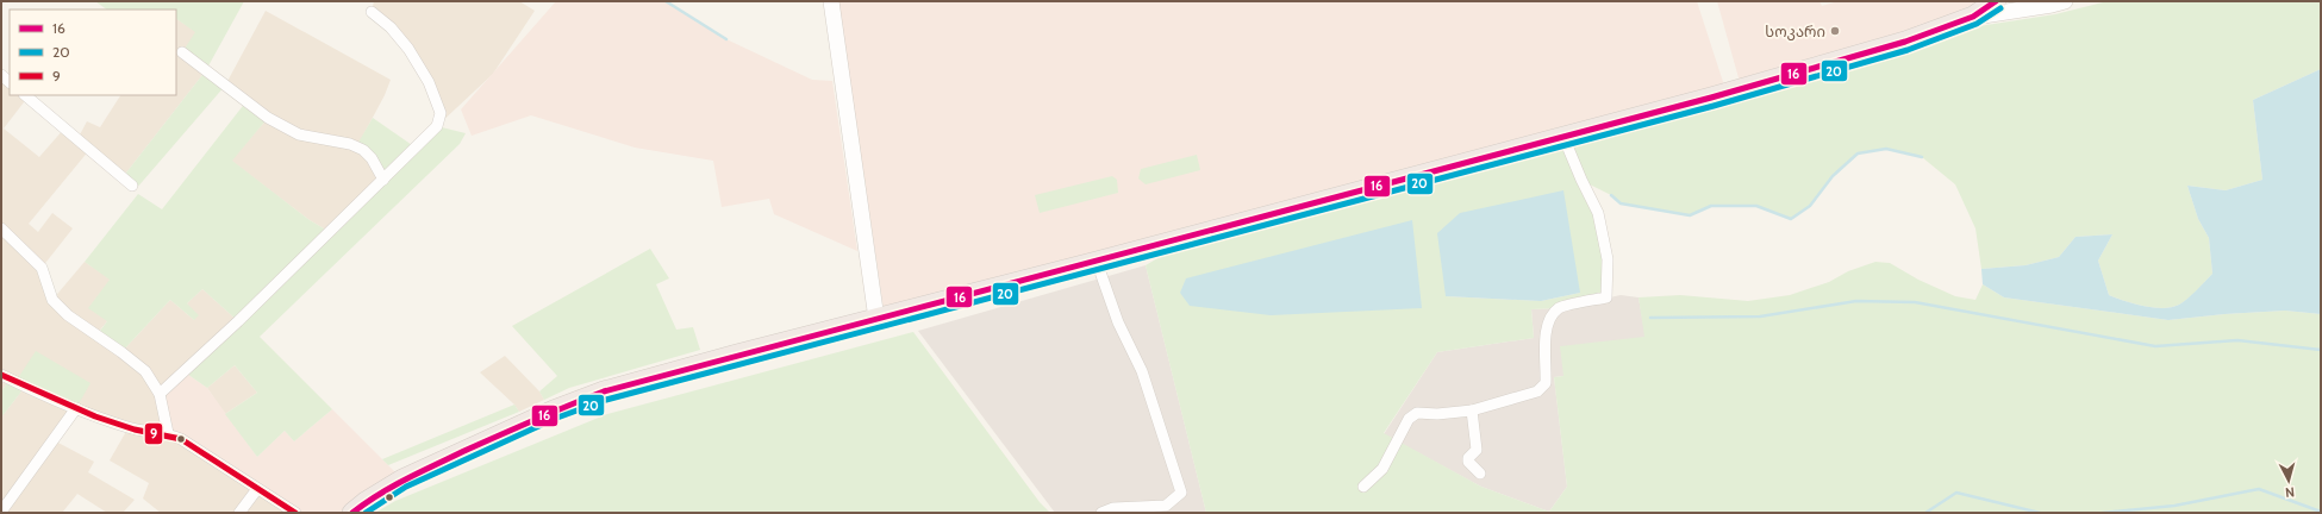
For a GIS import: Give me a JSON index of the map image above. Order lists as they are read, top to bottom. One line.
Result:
{"places":["სოკარი"],"lines":["transit line 16","transit line 20","transit line 9"],"legend":["16","20","9"],"north":"bottom"}
